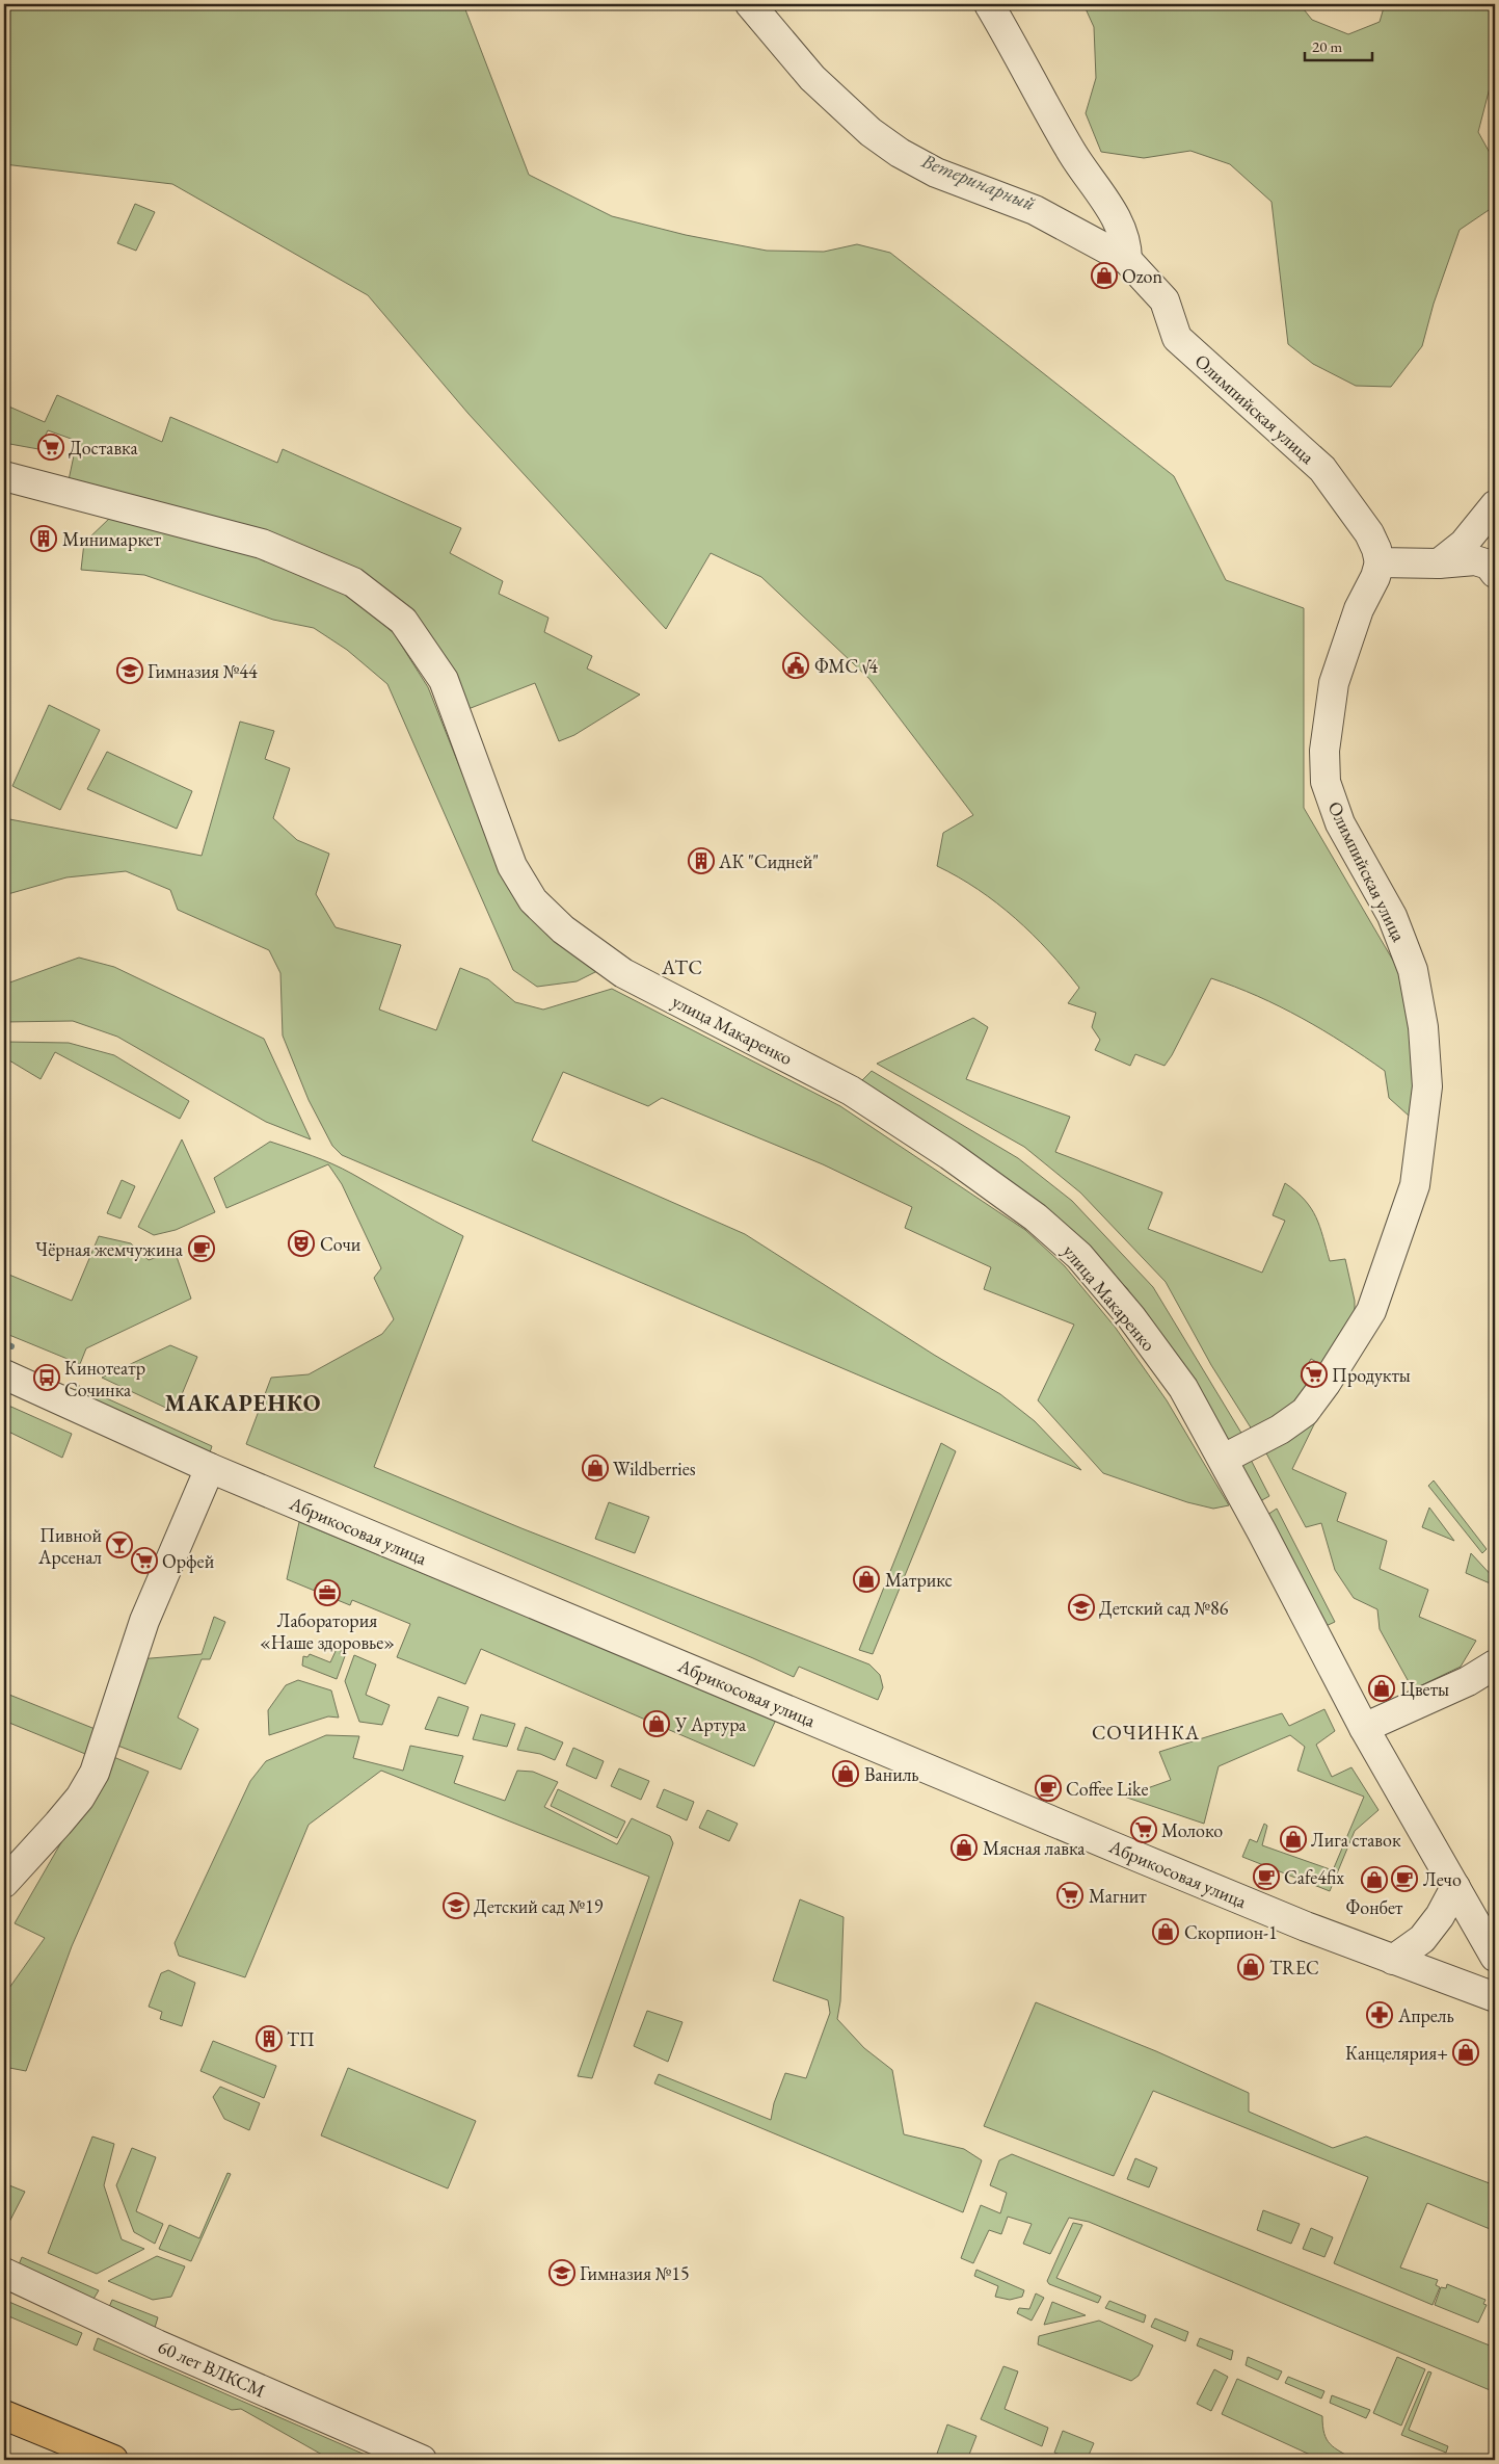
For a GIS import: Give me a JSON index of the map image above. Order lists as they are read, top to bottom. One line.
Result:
{"streets":{"street":["Олимпийская улица","улица Макаренко","Абрикосовая улица","60 лет ВЛКСМ"]},"crossings":[["Олимпийская улица","улица Макаренко"]],"districts":["АТС","МАКАРЕНКО","СОЧИНКА"],"water":["Ветеринарный"],"places":{"shop":["Ozon","Wildberries","Матрикс","Цветы","У Артура","Ваниль","Лига ставок","Мясная лавка","Фонбет","Скорпион-1","TREC","Канцелярия+"],"supermarket":["Доставка","Продукты","Орфей","Молоко","Магнит"],"building":["Минимаркет","АК \"Сидней\"","ТП"],"public building":["ФМС √4"],"school or university":["Гимназия №44","Детский сад №86","Детский сад №19","Гимназия №15"],"theatre":["Сочи"],"cafe":["Чёрная жемчужина","Coffee Like","Cafe4fix","Лечо"],"bus stop":["Кинотеатр Сочинка"],"bar":["Пивной Арсенал"],"office":["Лаборатория «Наше здоровье»"],"pharmacy":["Апрель"]},"scale_bar":"20 m"}
